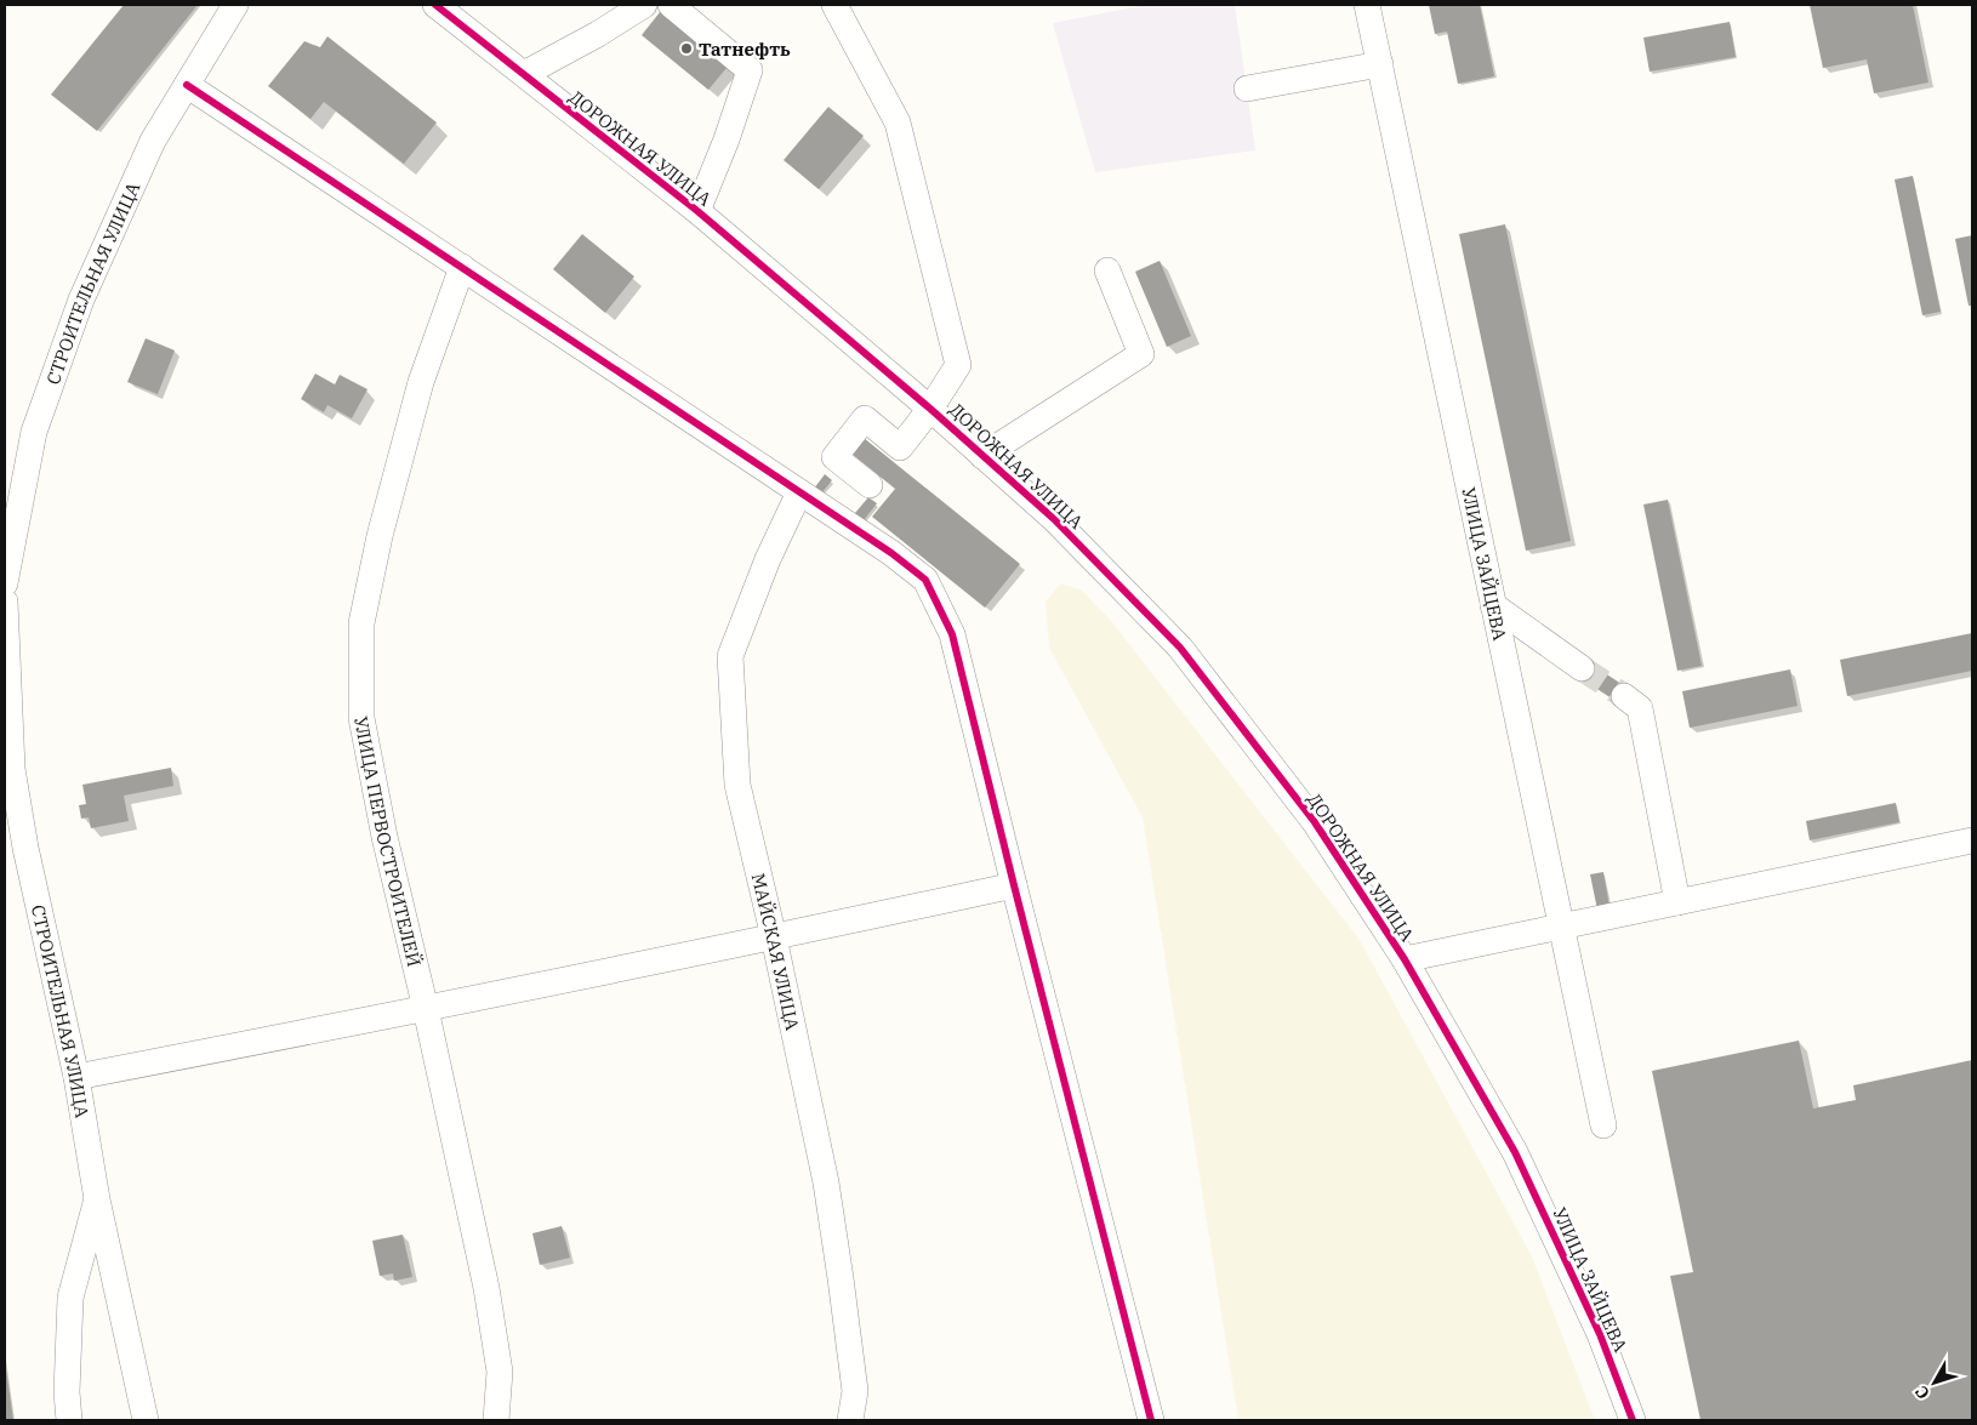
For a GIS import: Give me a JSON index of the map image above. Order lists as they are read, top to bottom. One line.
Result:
{"streets":{"street":["ДОРОЖНАЯ УЛИЦА","СТРОИТЕЛЬНАЯ УЛИЦА","УЛИЦА ЗАЙЦЕВА","УЛИЦА ПЕРВОСТРОИТЕЛЕЙ","МАЙСКАЯ УЛИЦА"]},"crossings":[["ДОРОЖНАЯ УЛИЦА","УЛИЦА ЗАЙЦЕВА"]],"places":["Татнефть"],"north":"bottom left"}
